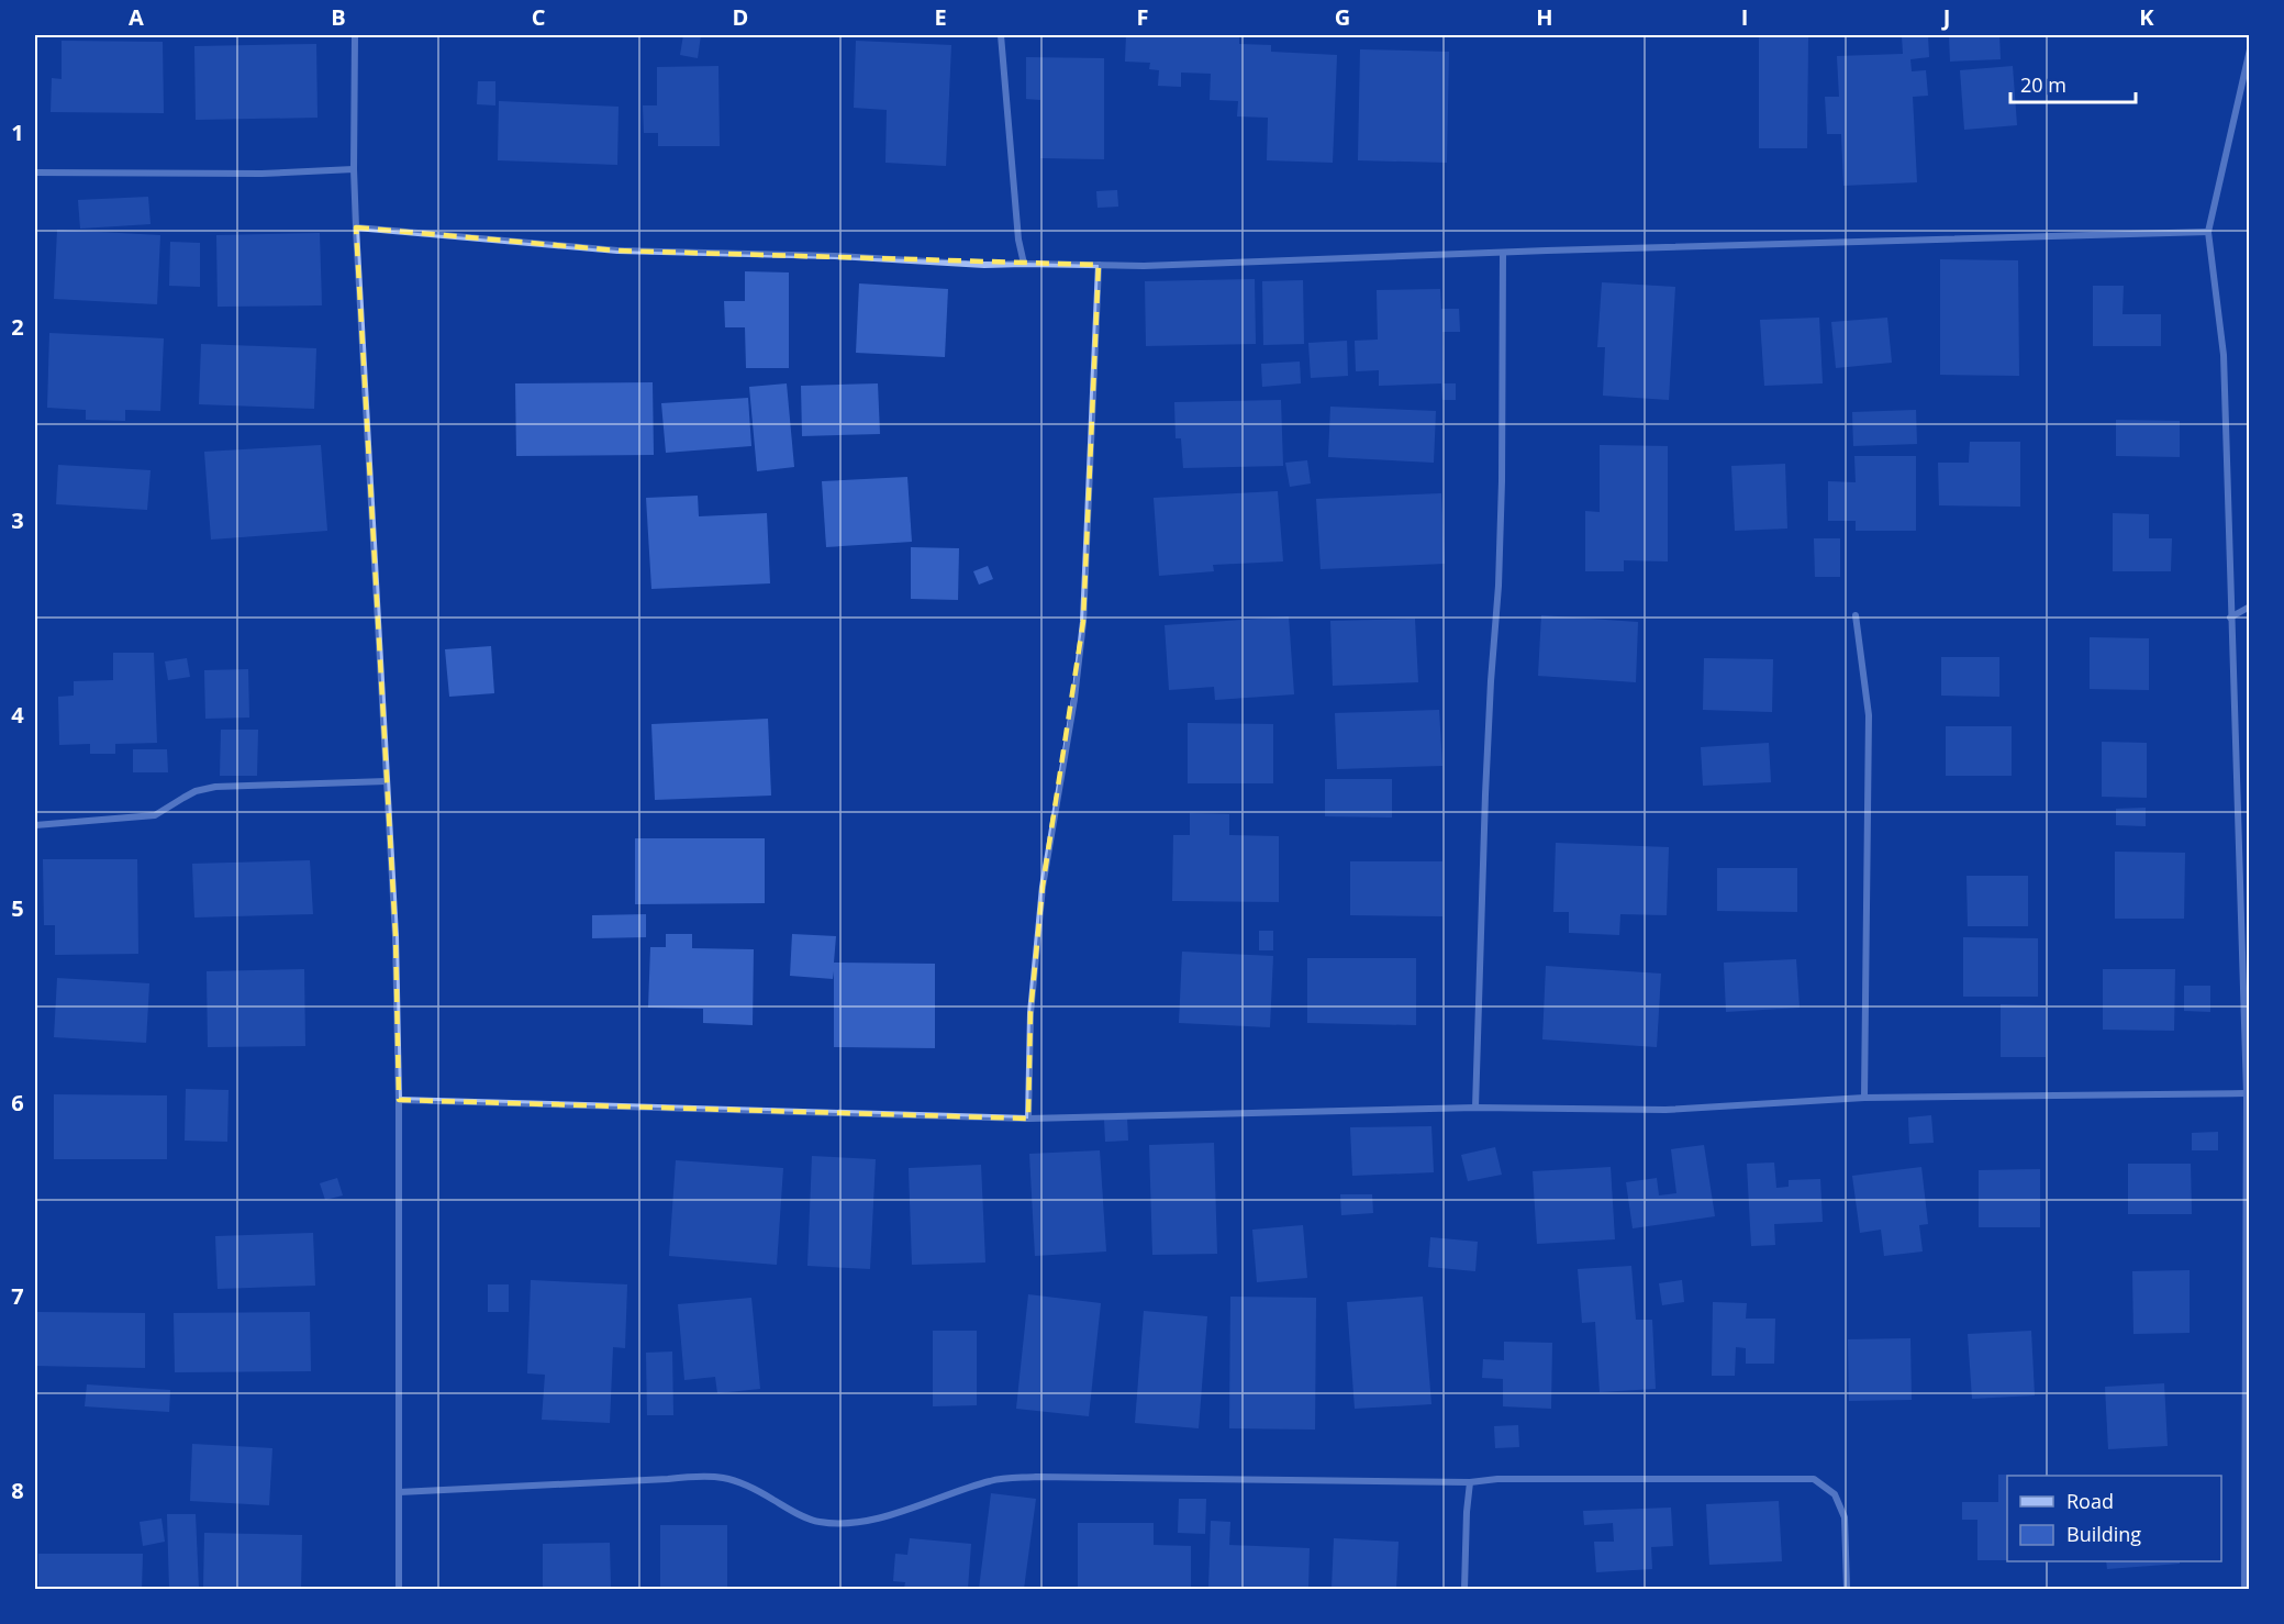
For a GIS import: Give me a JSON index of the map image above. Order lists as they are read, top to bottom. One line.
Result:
{"legend":["Road","Building"],"scale_bar":"20 m","grid":{"columns":["A","B","C","D","E","F","G","H","I","J","K"],"rows":["1","2","3","4","5","6","7","8"]}}
